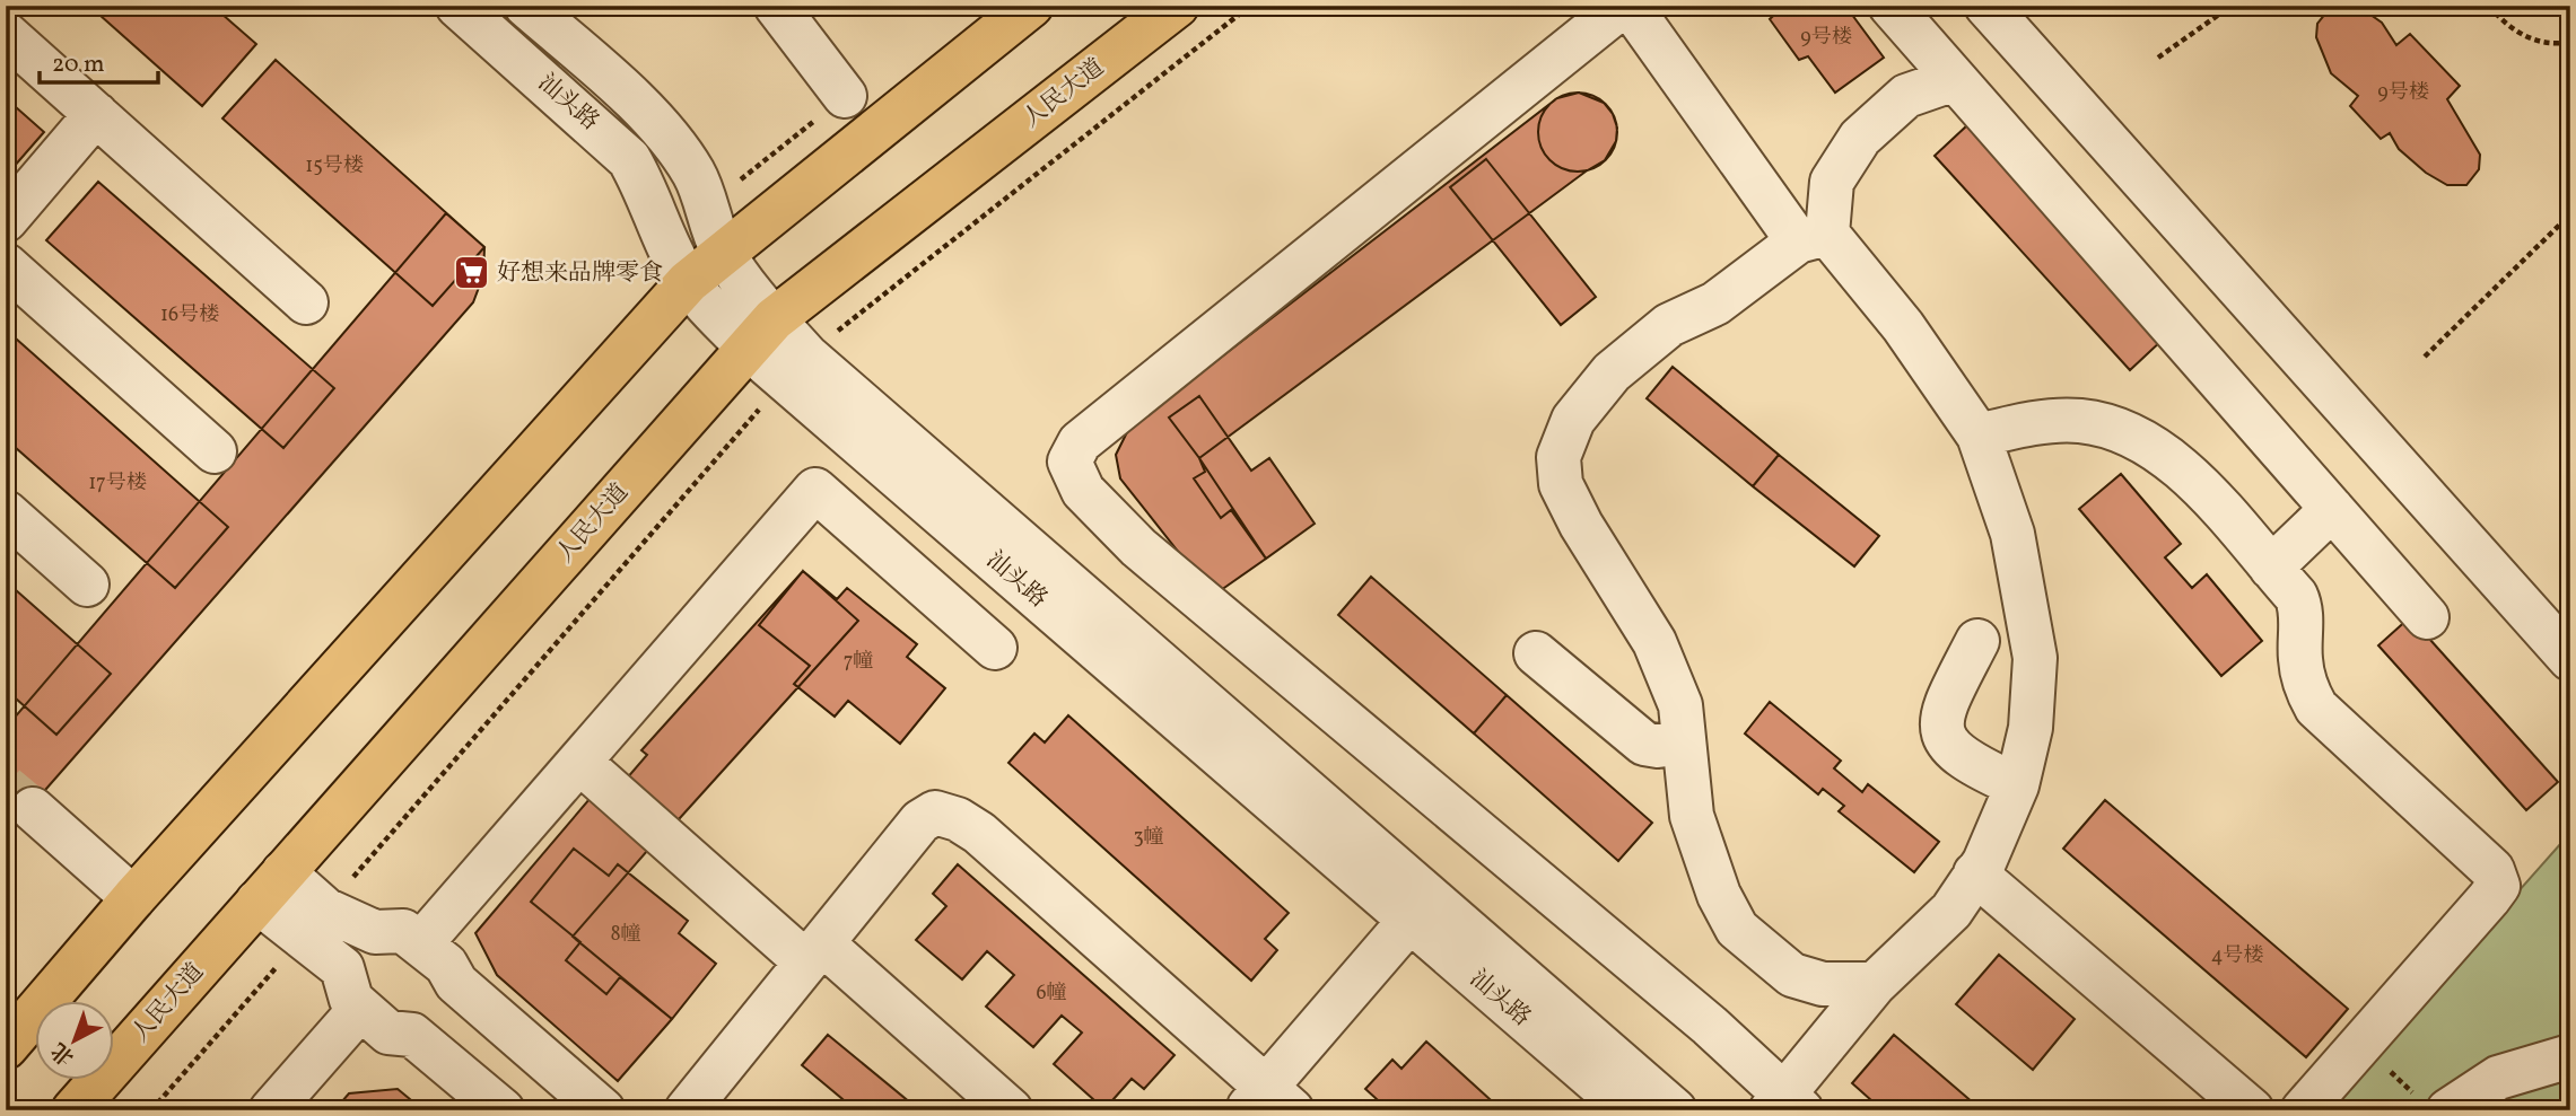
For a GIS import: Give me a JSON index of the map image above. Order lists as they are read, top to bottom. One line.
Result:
{"streets":{"main road":["人民大道"],"street":["汕头路"]},"crossings":[["人民大道","汕头路"]],"places":{"supermarket":["好想来品牌零食"]},"house_numbers":["9号楼","9号楼","15号楼","16号楼","17号楼","7幢","3幢","8幢","4号楼","6幢"],"scale_bar":"20 m","north":"bottom left"}
